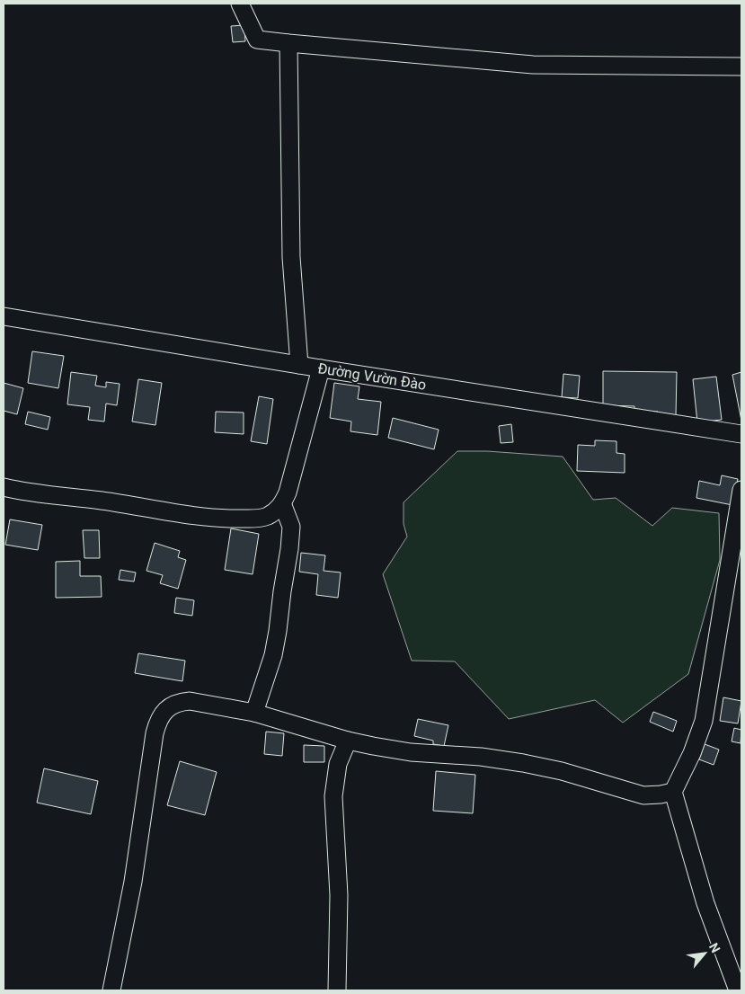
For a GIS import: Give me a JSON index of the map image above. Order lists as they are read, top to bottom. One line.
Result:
{"streets":{"street":["Đường Vườn Đào"]},"north":"top right"}
